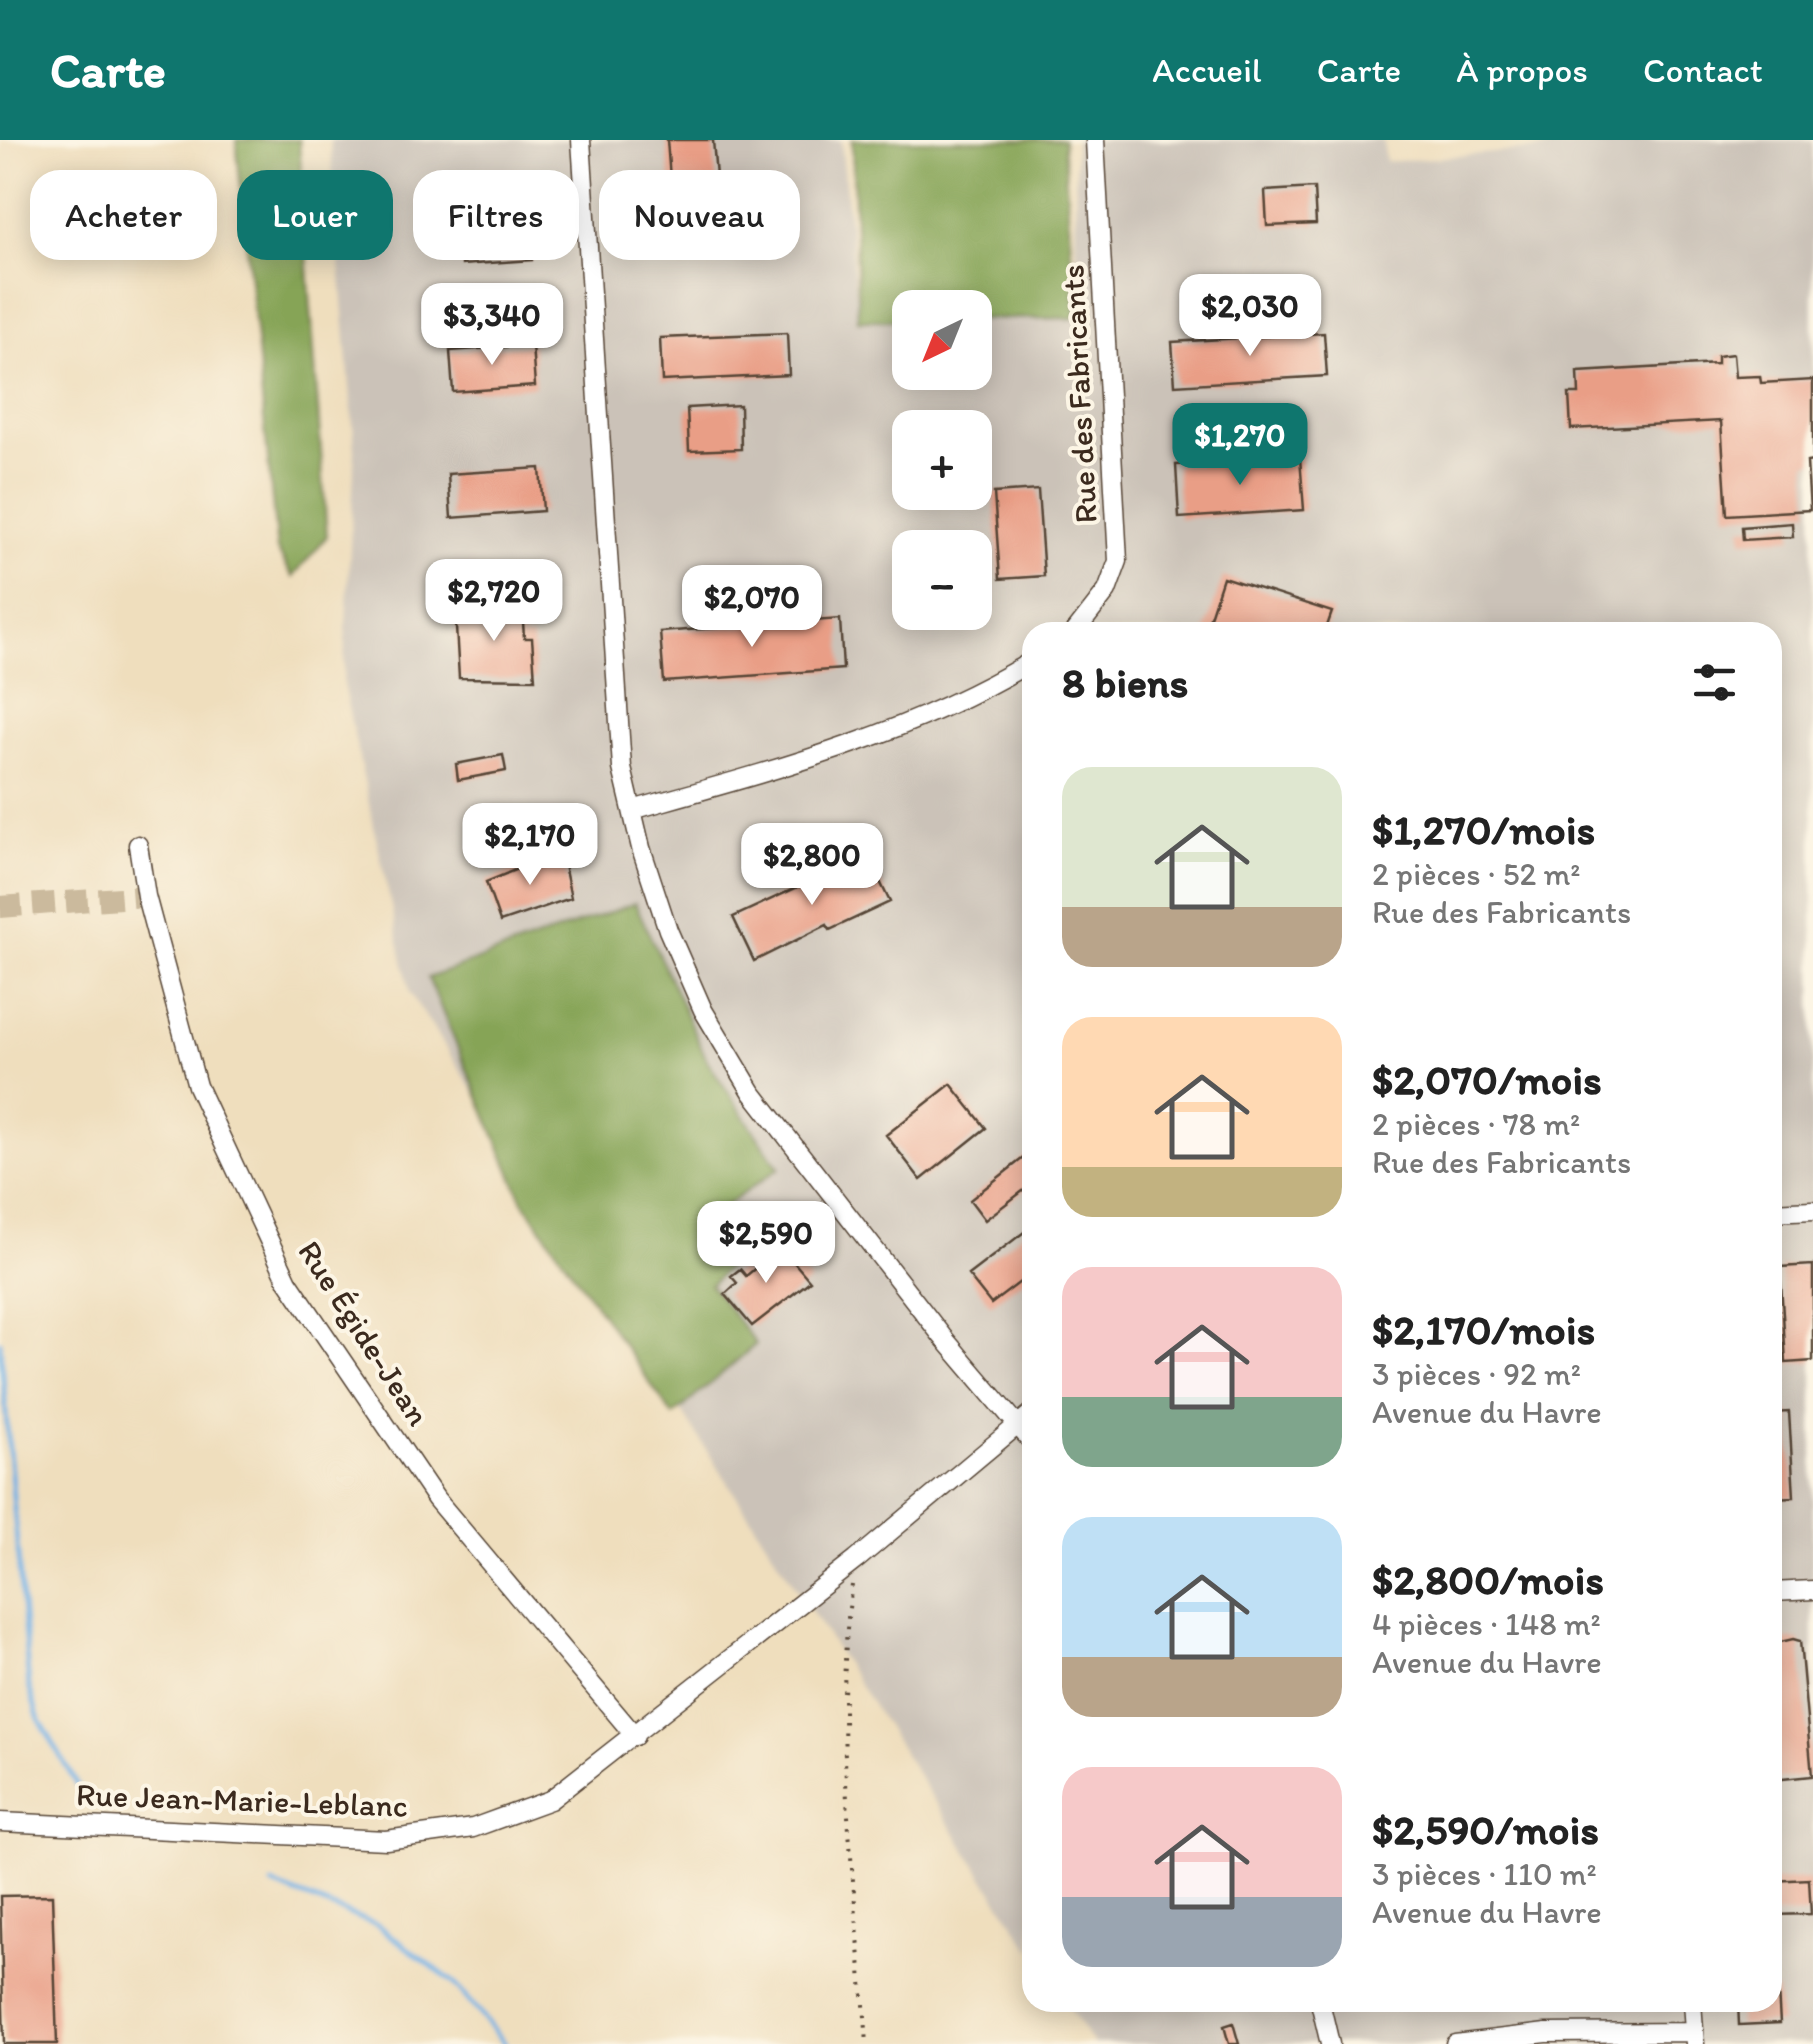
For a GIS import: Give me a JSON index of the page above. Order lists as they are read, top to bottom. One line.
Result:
{"streets":{"street":["Rue des Fabricants","Rue Égide-Jean","Rue Jean-Marie-Leblanc"]},"crossings":[["Rue Égide-Jean","Rue Jean-Marie-Leblanc"]],"north":"bottom left","page":{"header":"Carte","nav":["Accueil","Carte","À propos","Contact"],"chip":["Acheter","Louer","Filtres","Nouveau"],"price":["$2,030","$3,340","$1,270","$2,720","$2,070","$2,170","$2,800","$2,590"],"map_buttons":["+","−"],"heading":"8 biens","list":[{"name":"$1,270/mois","note":"2 pièces · 52 m² · Rue des Fabricants"},{"name":"$2,070/mois","note":"2 pièces · 78 m² · Rue des Fabricants"},{"name":"$2,170/mois","note":"3 pièces · 92 m² · Avenue du Havre"},{"name":"$2,800/mois","note":"4 pièces · 148 m² · Avenue du Havre"},{"name":"$2,590/mois","note":"3 pièces · 110 m² · Avenue du Havre"}]}}
